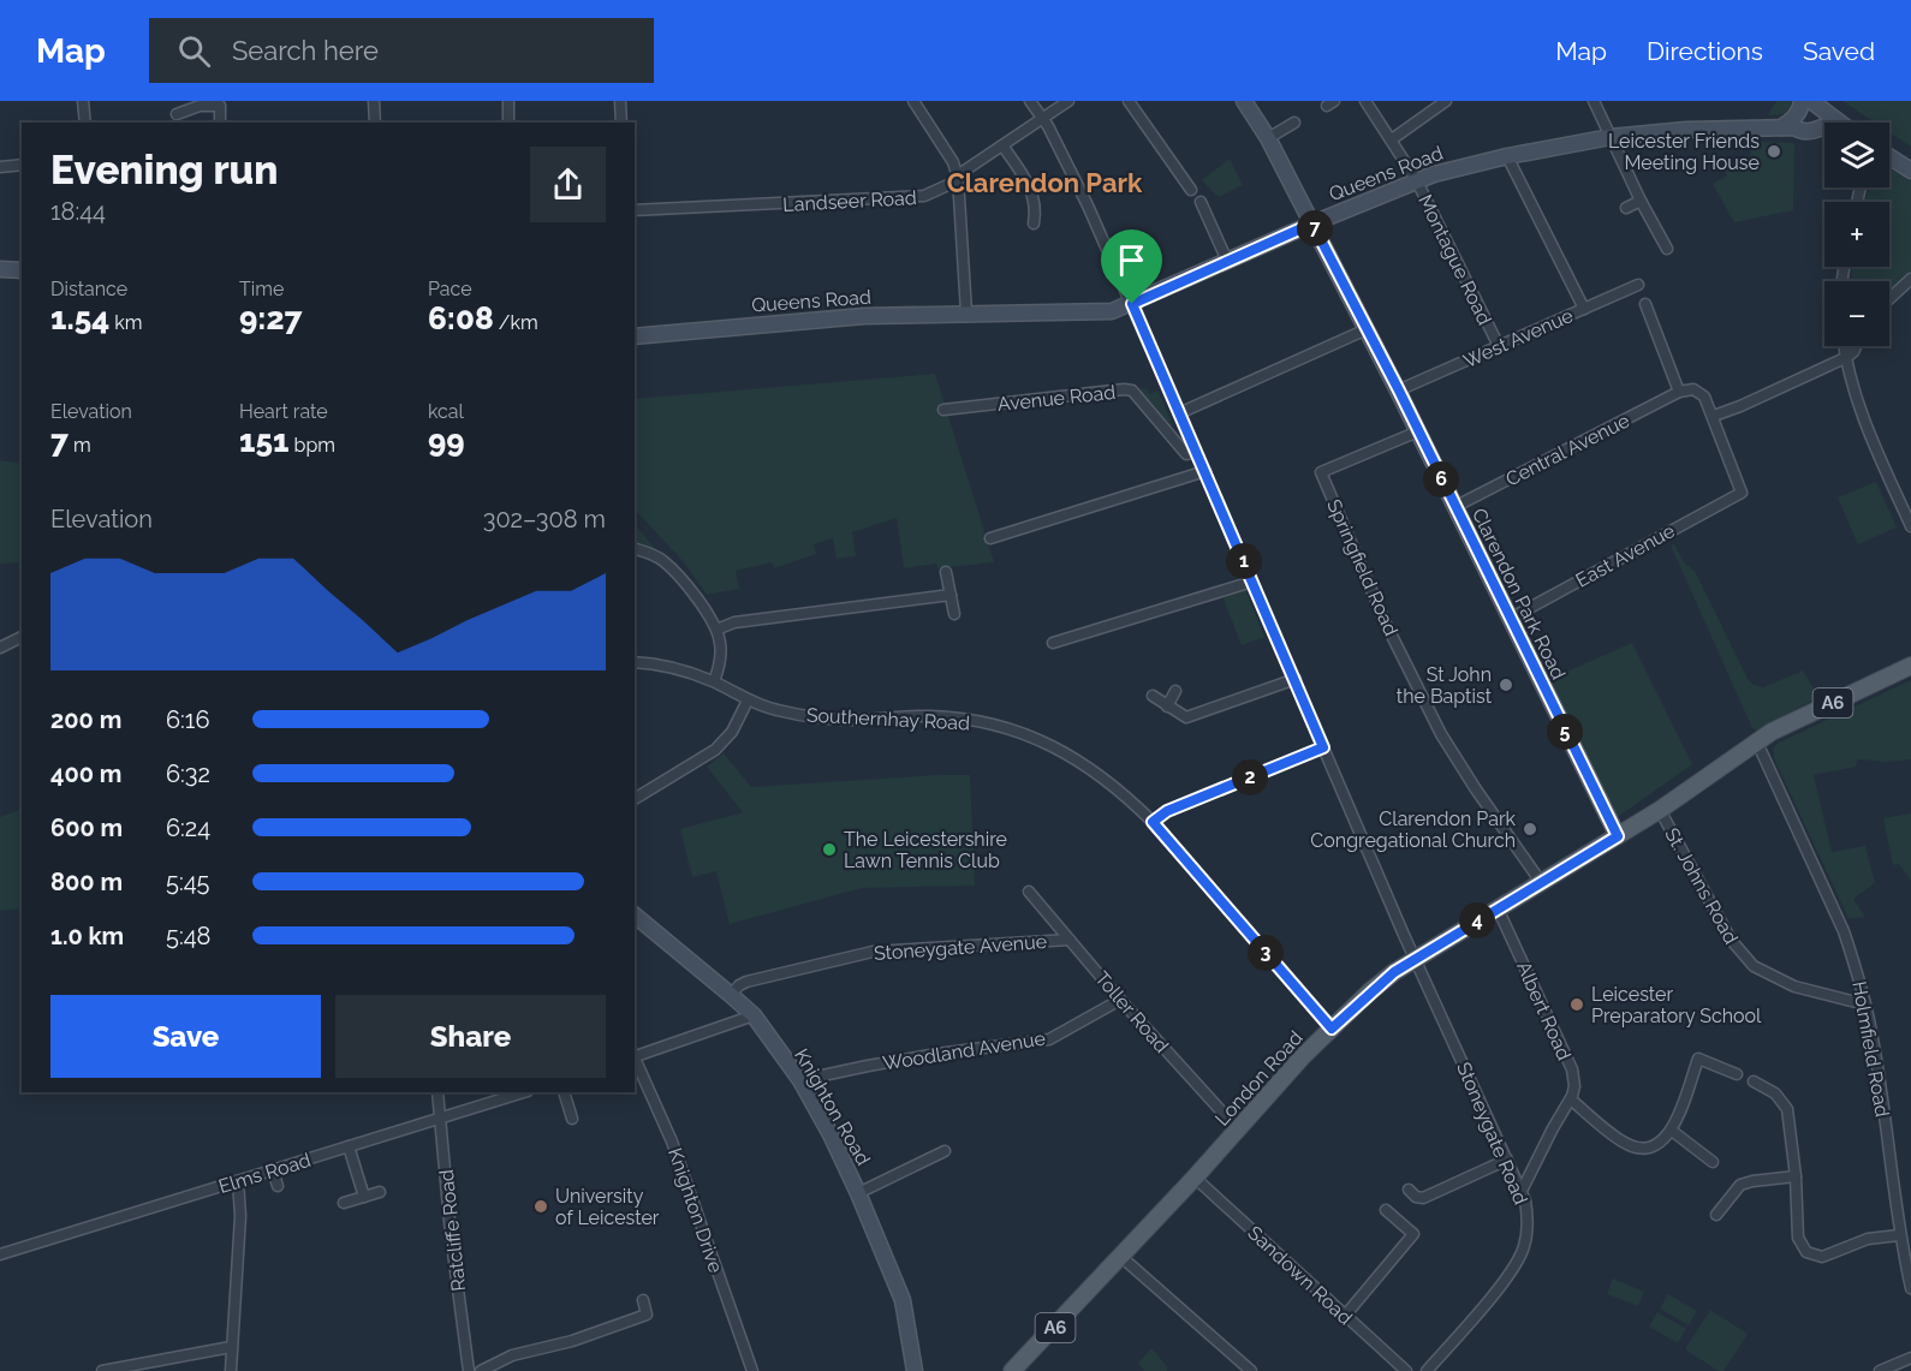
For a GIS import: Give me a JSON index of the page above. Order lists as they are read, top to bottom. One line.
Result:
{"streets":{"main road":["A6","London Road"],"street":["Queens Road","Landseer Road","Montague Road","West Avenue","Avenue Road","Central Avenue","East Avenue","Springfield Road","Clarendon Park Road","Southernhay Road","St. Johns Road","Stoneygate Avenue","Albert Road","Toller Road","Holmfield Road","Woodland Avenue","Knighton Road","Stoneygate Road","Elms Road","Knighton Drive","Ratcliffe Road","Sandown Road"]},"crossings":[["Queens Road","Montague Road"],["Queens Road","Clarendon Park Road"],["Montague Road","West Avenue"],["West Avenue","Clarendon Park Road"],["Central Avenue","Clarendon Park Road"],["East Avenue","Clarendon Park Road"],["Springfield Road","Clarendon Park Road"],["Springfield Road","London Road"],["Clarendon Park Road","London Road"],["Southernhay Road","London Road"],["St. Johns Road","Holmfield Road"],["St. Johns Road","London Road"],["Stoneygate Avenue","Toller Road"],["Stoneygate Avenue","Knighton Road"],["Albert Road","London Road"],["Toller Road","Woodland Avenue"],["Toller Road","London Road"],["Holmfield Road","London Road"],["Woodland Avenue","Knighton Road"],["London Road","Stoneygate Road"],["London Road","Sandown Road"],["Elms Road","Ratcliffe Road"]],"districts":["Clarendon Park"],"places":["Leicester Friends Meeting House","St John the Baptist","Clarendon Park Congregational Church","The Leicestershire Lawn Tennis Club","Leicester Preparatory School","University of Leicester"],"page":{"header":"Map","search":"Search here","nav":["Map","Directions","Saved"],"map_buttons":["+","−"],"heading":["Evening run","18:44"],"pins":["7","6","1","5","2","4","3"],"stats":[["Distance","1.54 km"],["Time","9:27"],["Pace","6:08 /km"],["Elevation","7 m"],["Heart rate","151 bpm"],["kcal","99"]],"chart":["Elevation","302–308 m"],"list":[{"name":"200 m","note":"6:16"},{"name":"400 m","note":"6:32"},{"name":"600 m","note":"6:24"},{"name":"800 m","note":"5:45"},{"name":"1.0 km","note":"5:48"}],"buttons":["Save","Share"]}}
